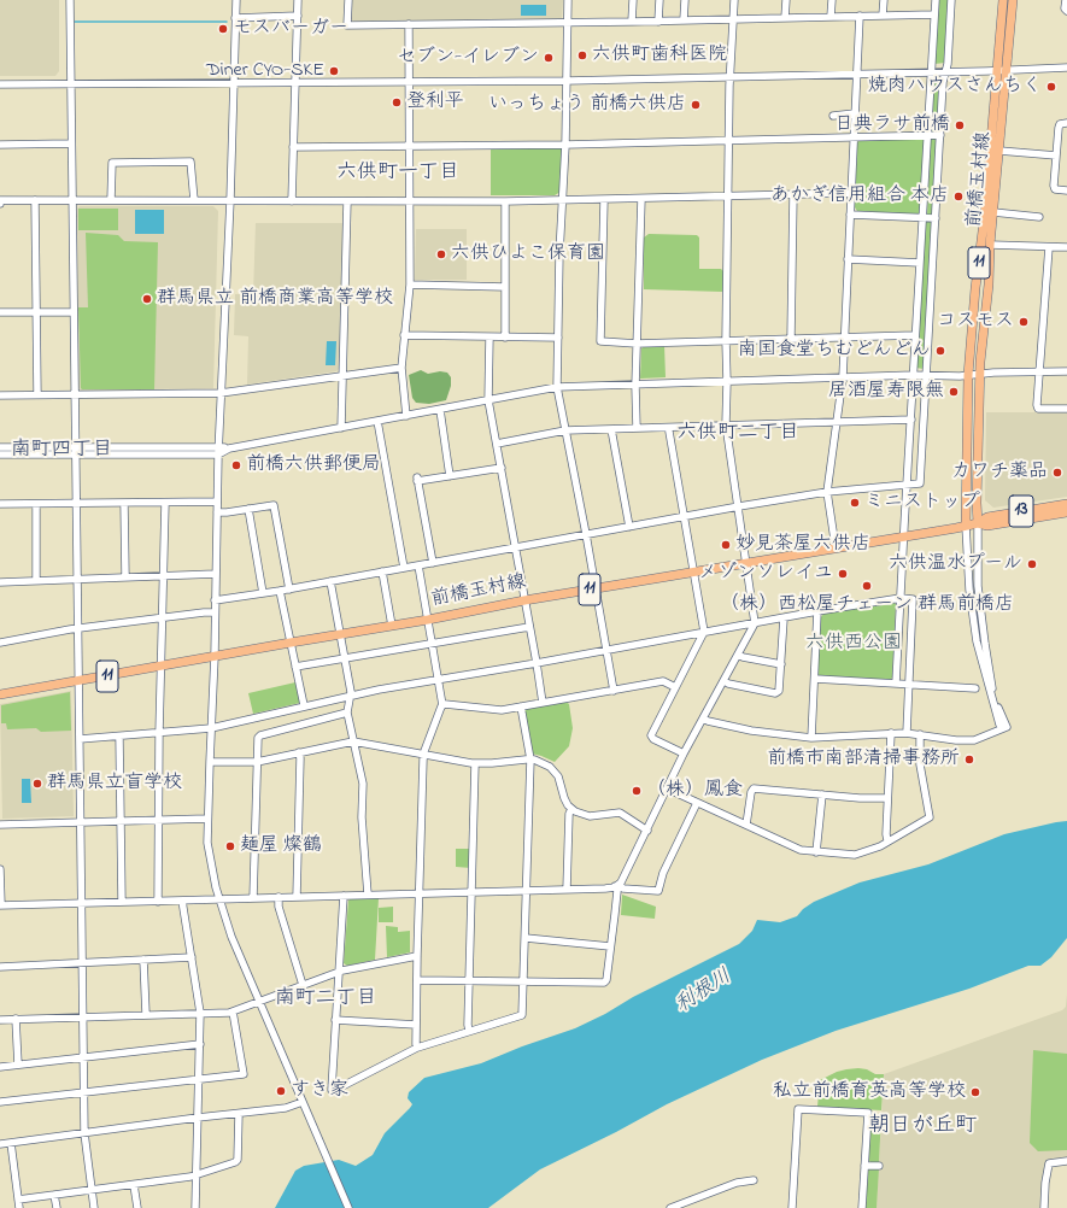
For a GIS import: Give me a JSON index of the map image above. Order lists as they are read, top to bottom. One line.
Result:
{"streets":{"main road":["前橋玉村線","11","13"]},"crossings":[["前橋玉村線","13"]],"districts":["六供町一丁目","六供町二丁目","南町四丁目","南町二丁目","朝日が丘町"],"water":["利根川"],"parks":["六供西公園"],"places":["モスバーガー","六供町歯科医院","セブン-イレブン","Diner CYO-SKE","焼肉ハウスさんちく","登利平","いっちょう 前橋六供店","日典ラサ前橋","あかぎ信用組合 本店","六供ひよこ保育園","群馬県立 前橋商業高等学校","コスモス","南国食堂ちむどんどん","居酒屋寿限無","前橋六供郵便局","カワチ薬品","ミニストップ","妙見茶屋六供店","六供温水プール","メゾンソレイユ","（株）西松屋チェーン 群馬前橋店","前橋市南部清掃事務所","群馬県立盲学校","（株）鳳食","麺屋 燦鶴","すき家","私立前橋育英高等学校"]}
